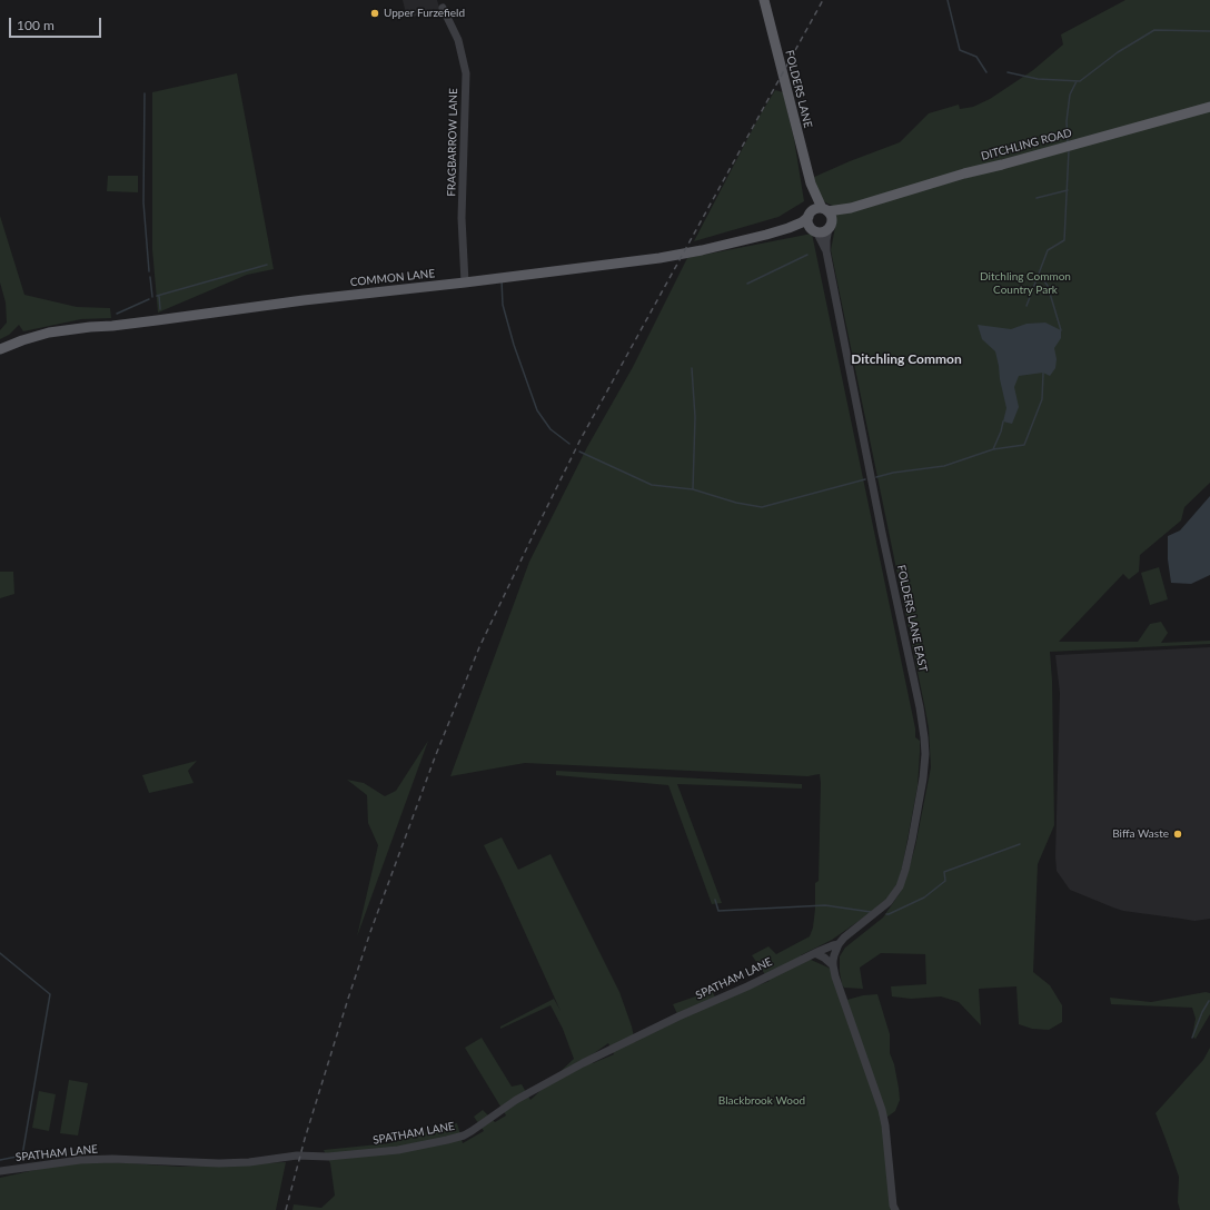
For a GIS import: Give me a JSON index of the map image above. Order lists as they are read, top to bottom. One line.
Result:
{"streets":{"main road":["FOLDERS LANE","DITCHLING ROAD","COMMON LANE"],"street":["FRAGBARROW LANE","FOLDERS LANE EAST","SPATHAM LANE"]},"crossings":[["FOLDERS LANE","DITCHLING ROAD"],["FOLDERS LANE","COMMON LANE"],["FOLDERS LANE","FOLDERS LANE EAST"],["FRAGBARROW LANE","COMMON LANE"],["DITCHLING ROAD","COMMON LANE"],["DITCHLING ROAD","FOLDERS LANE EAST"],["COMMON LANE","FOLDERS LANE EAST"],["FOLDERS LANE EAST","SPATHAM LANE"]],"districts":["Ditchling Common"],"parks":["Ditchling Common Country Park","Blackbrook Wood"],"places":["Upper Furzefield","Biffa Waste"],"scale_bar":"100 m"}
